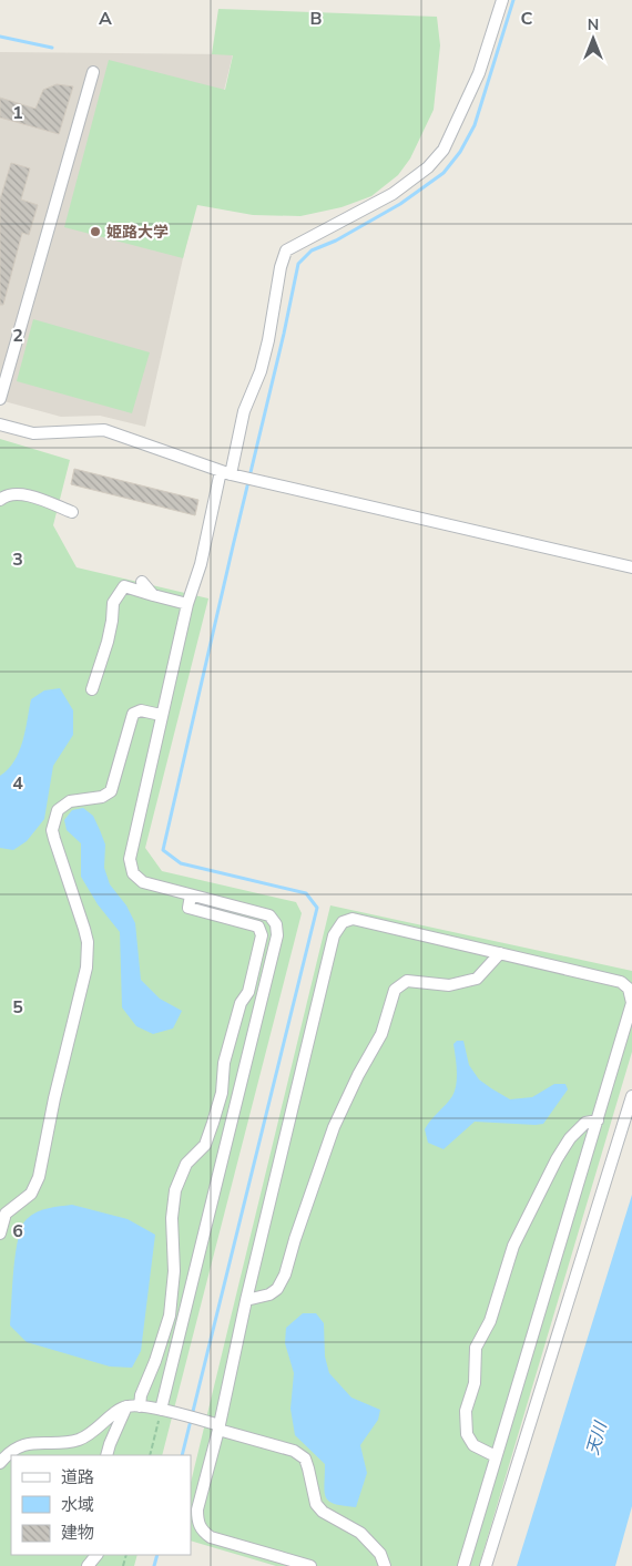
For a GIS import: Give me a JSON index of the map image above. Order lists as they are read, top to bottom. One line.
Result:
{"water":["天川"],"places":["姫路大学"],"legend":["道路","水域","建物"],"north":"top","grid":{"columns":["A","B","C"],"rows":["1","2","3","4","5","6"]}}
